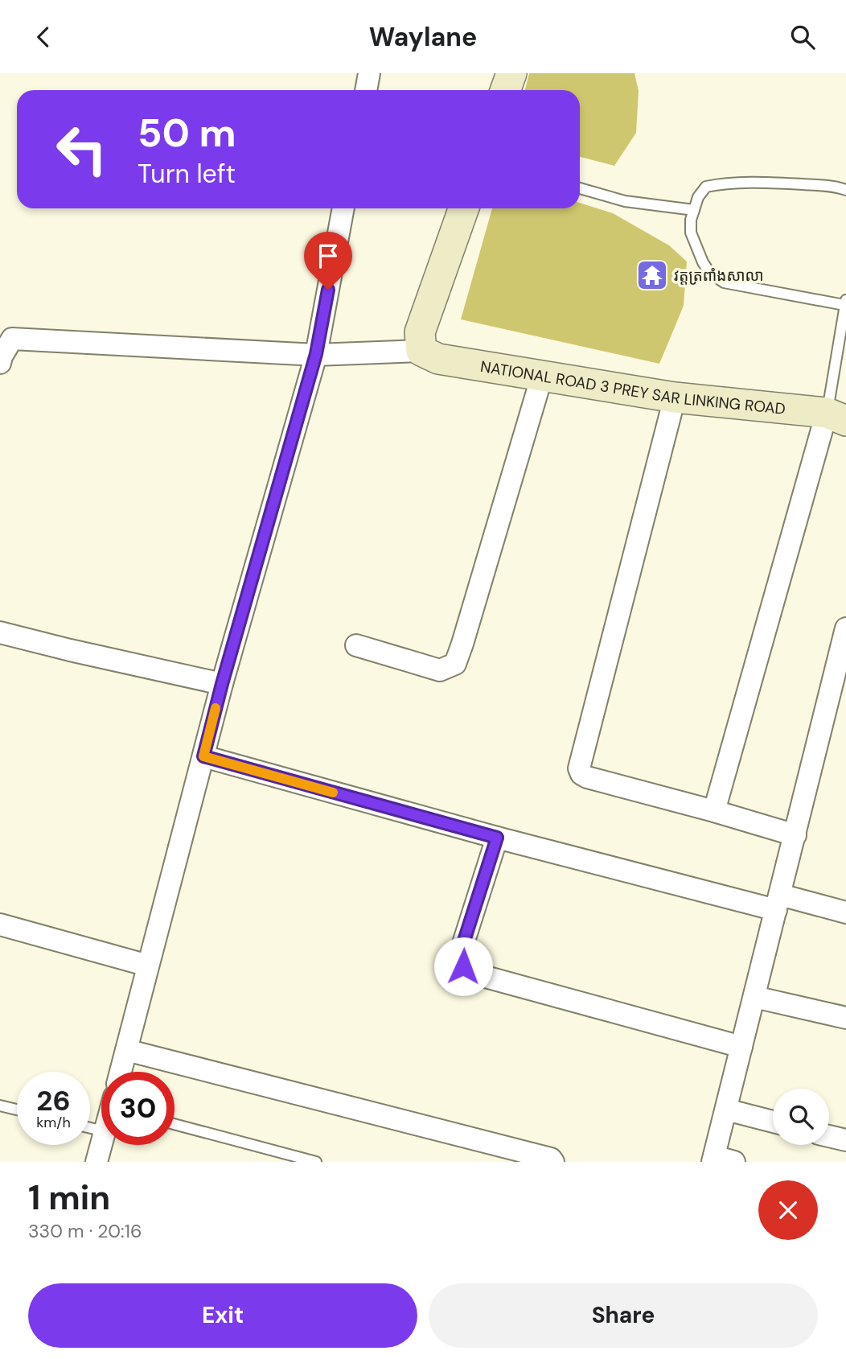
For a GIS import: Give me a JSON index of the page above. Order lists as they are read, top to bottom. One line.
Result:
{"streets":{"street":["NATIONAL ROAD 3 PREY SAR LINKING ROAD"]},"places":{"temple":["វត្តត្រពាំងសាលា"]},"page":{"header":"Waylane","turn":["50 m","Turn left"],"speed":"26 km/h","limit":"30","heading":["1 min","330 m · 20:16"],"buttons":["Exit","Share"]}}
